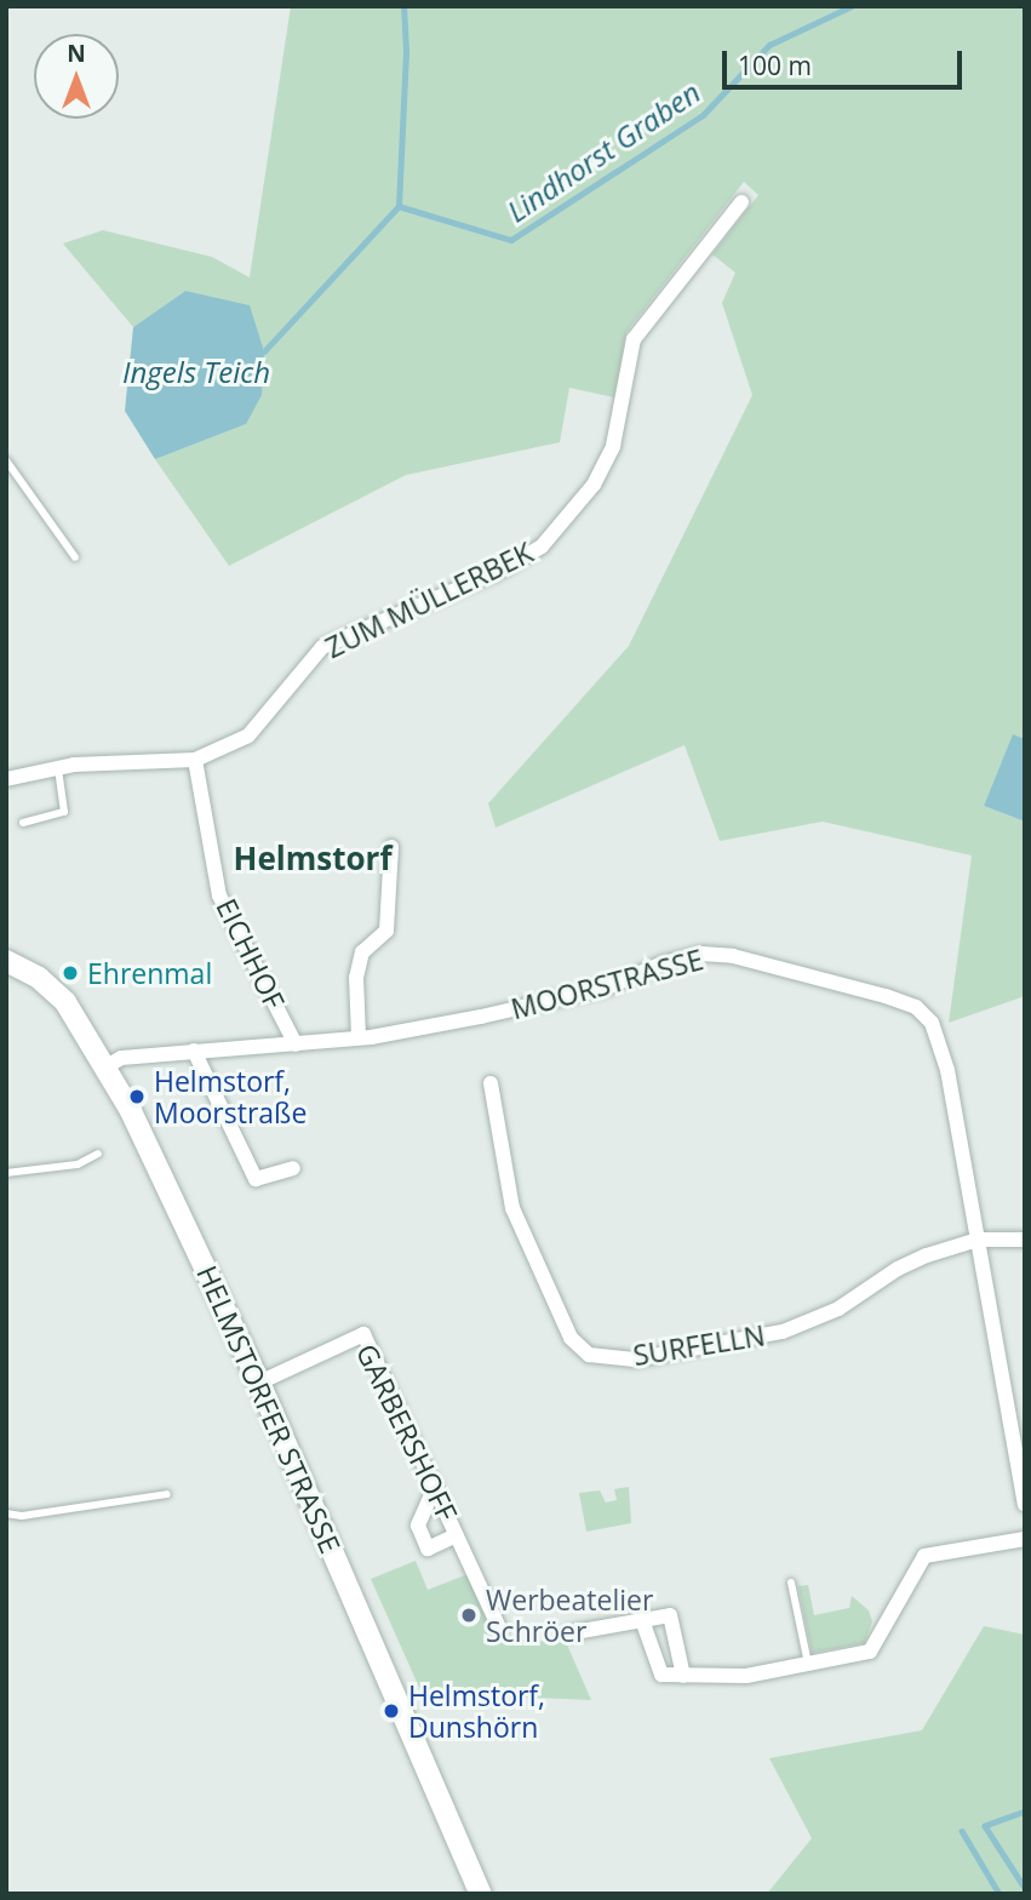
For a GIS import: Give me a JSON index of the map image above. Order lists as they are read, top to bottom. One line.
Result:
{"streets":{"main road":["HELMSTORFER STRASSE"],"street":["ZUM MÜLLERBEK","EICHHOF","MOORSTRASSE","SURFELLN","GARBERSHOFF"]},"crossings":[["ZUM MÜLLERBEK","EICHHOF"],["EICHHOF","MOORSTRASSE"],["MOORSTRASSE","SURFELLN"],["MOORSTRASSE","HELMSTORFER STRASSE"],["HELMSTORFER STRASSE","GARBERSHOFF"]],"districts":["Helmstorf"],"water":["Lindhorst Graben","Ingels Teich"],"places":["Ehrenmal","Helmstorf, Moorstraße","Werbeatelier Schröer","Helmstorf, Dunshörn"],"scale_bar":"100 m","north":"top"}
